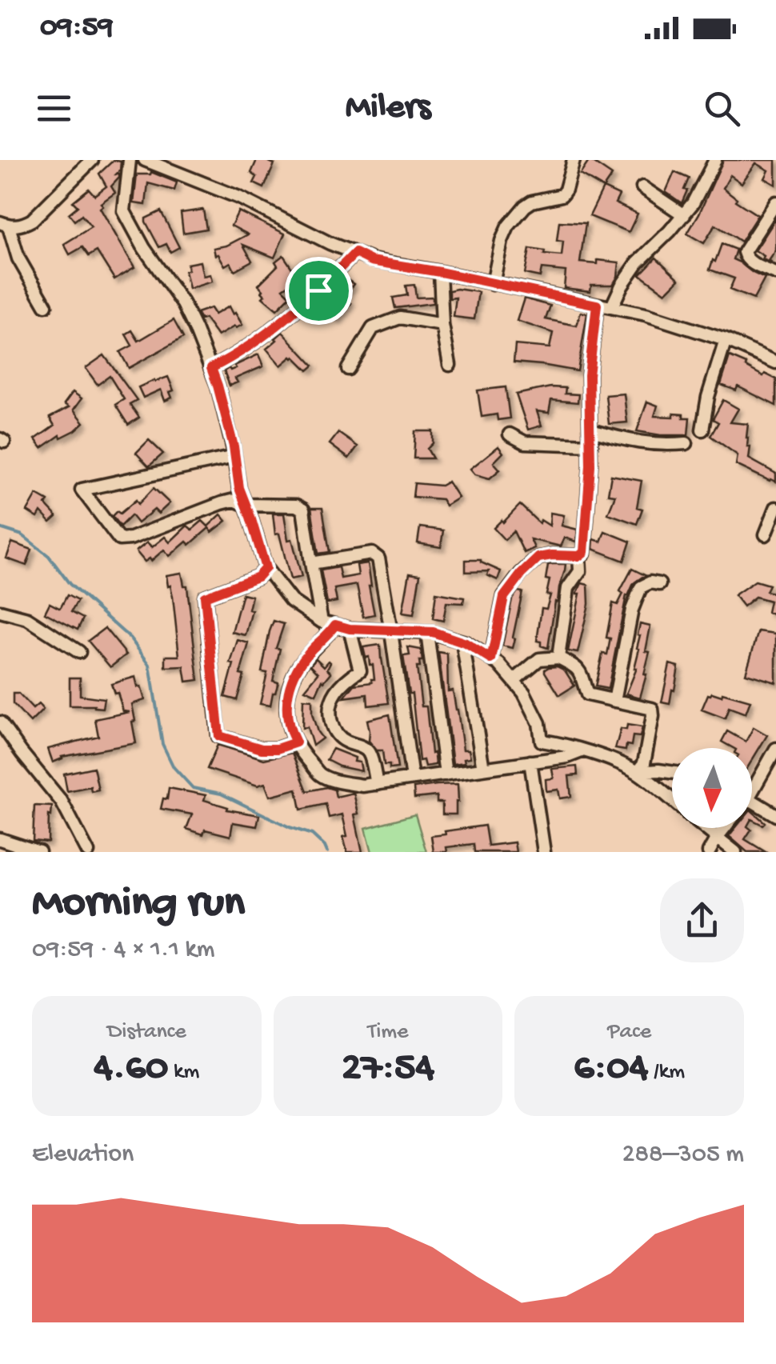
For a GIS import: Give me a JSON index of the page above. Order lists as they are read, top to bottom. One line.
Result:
{"north":"bottom","page":{"status":"09:59","header":"Milers","heading":["Morning run","09:59 · 4 × 1.1 km"],"stats":[["Distance","4.60 km"],["Time","27:54"],["Pace","6:04 /km"]],"chart":["Elevation","288–305 m"]}}
